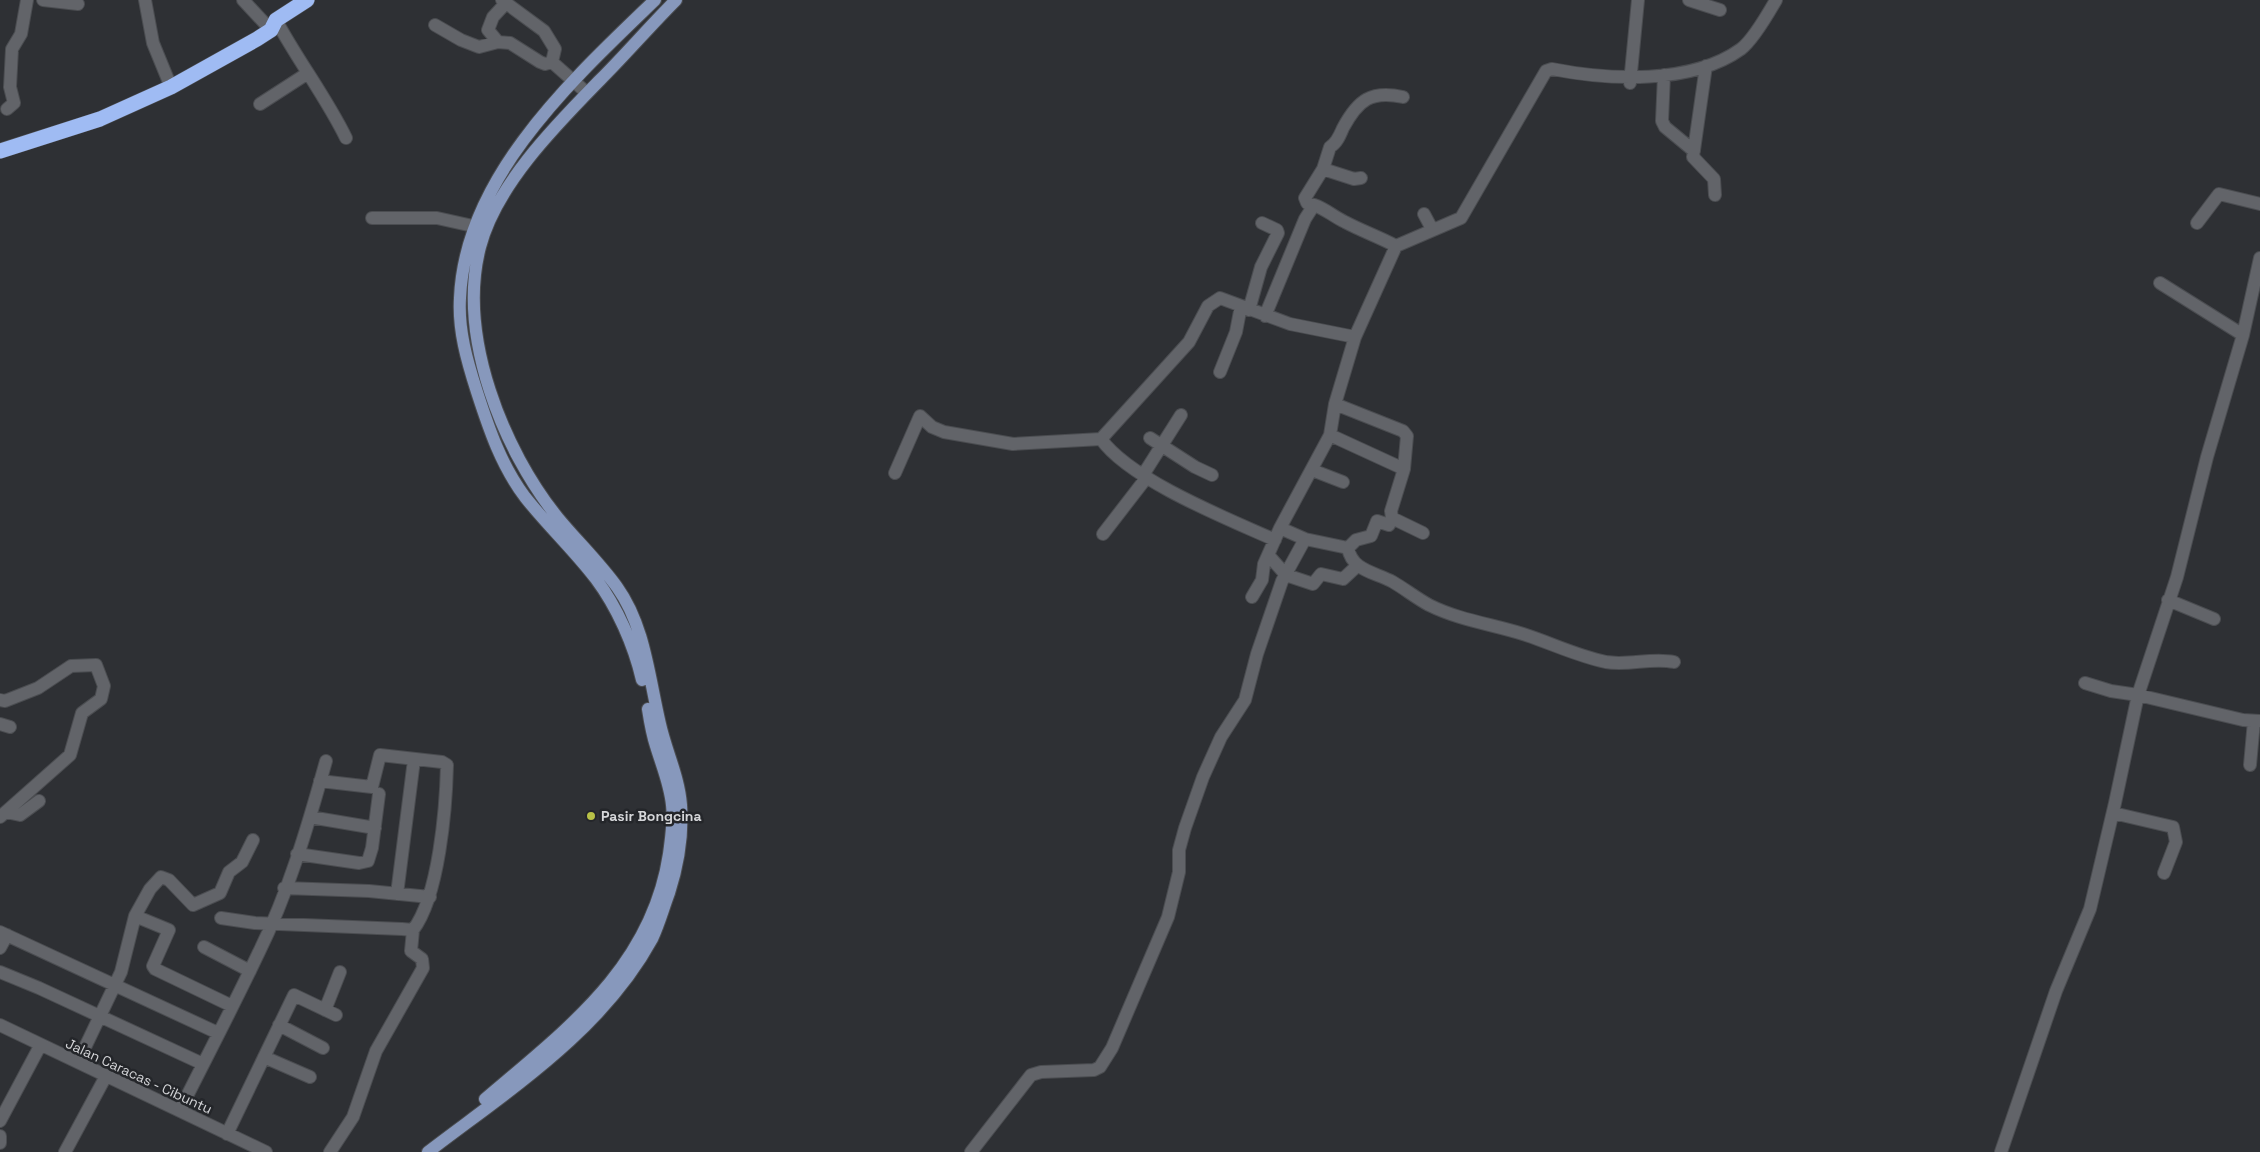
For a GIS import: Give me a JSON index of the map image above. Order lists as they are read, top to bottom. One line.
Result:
{"streets":{"street":["Jalan Caracas - Cibuntu"]},"places":["Pasir Bongcina"]}
